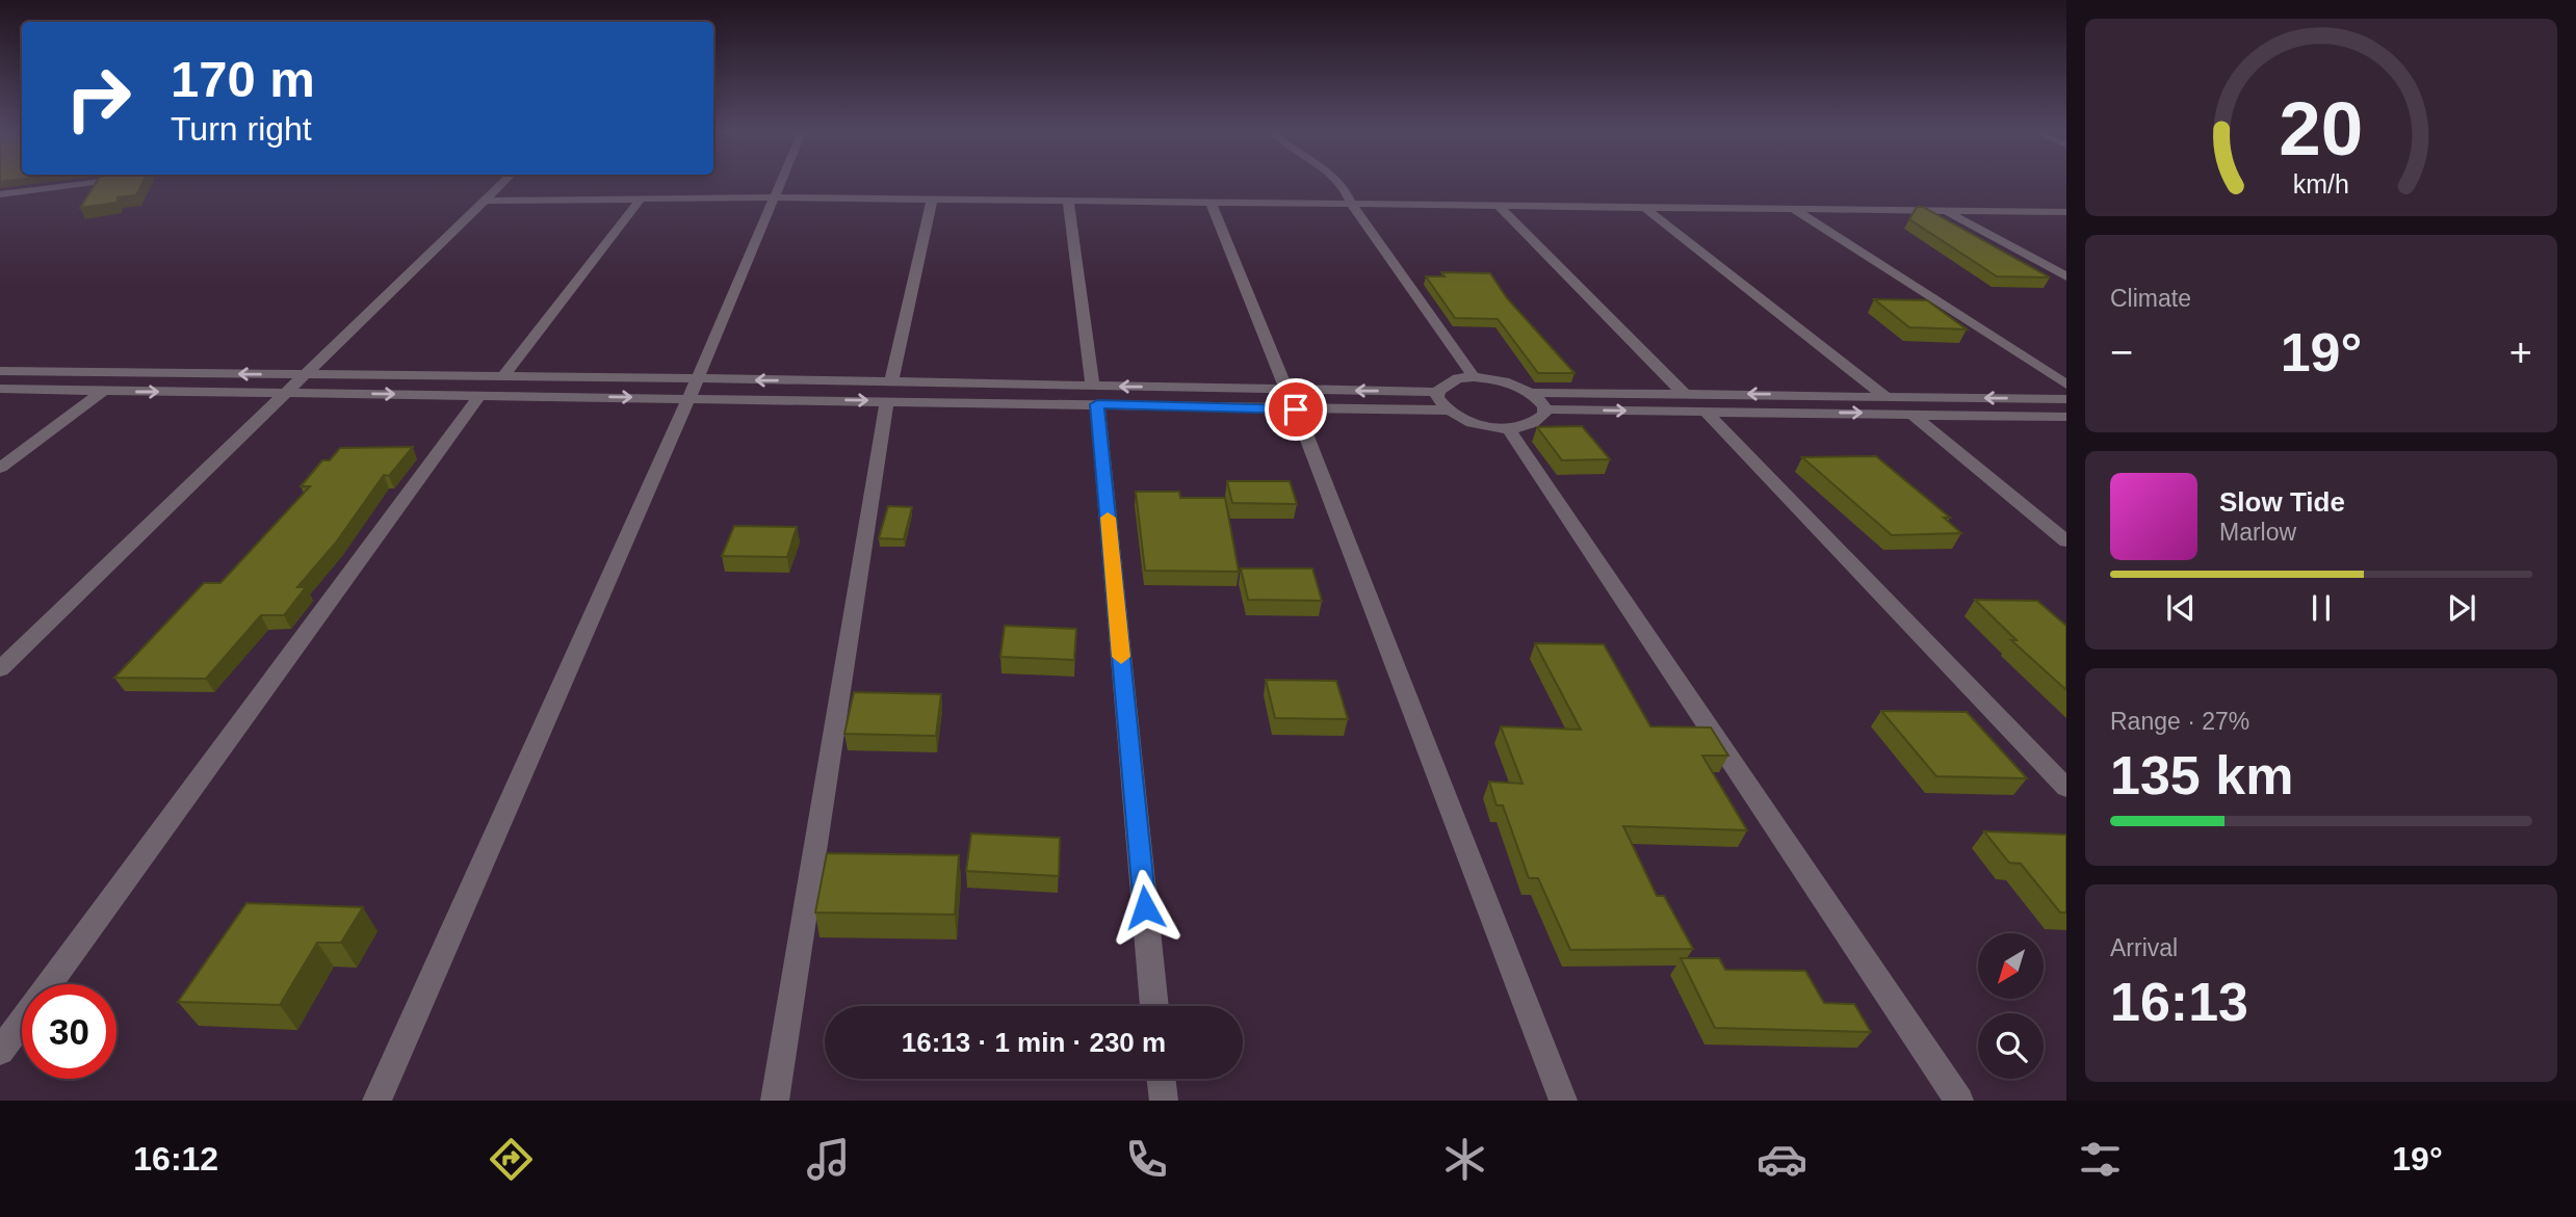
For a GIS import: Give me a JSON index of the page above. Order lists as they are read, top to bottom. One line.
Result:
{"north":"bottom left","page":{"turn":["170 m","Turn right"],"tile":["Climate",["Range · 27%","135 km"],["Arrival","16:13"]],"heat":["−","19°","+"],"song":["Slow Tide","Marlow"],"limit":"30","trip":"16:13 · 1 min · 230 m","tabs":["16:12","19°"],"gauge":["20","km/h"]}}
